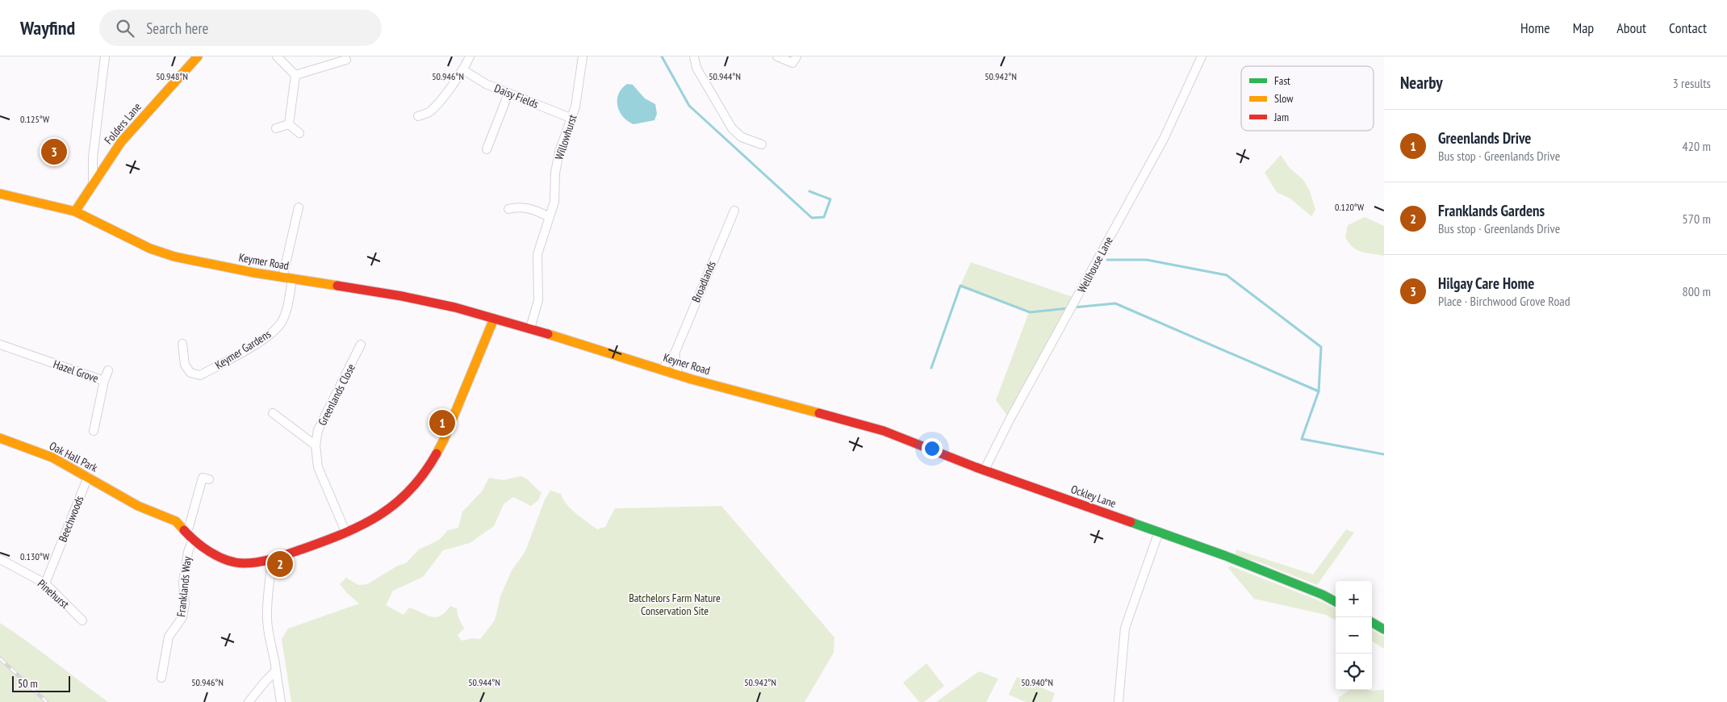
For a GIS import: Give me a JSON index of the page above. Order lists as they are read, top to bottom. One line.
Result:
{"streets":{"street":["Daisy Fields","Folders Lane","Willowhurst","Keymer Road","Wellhouse Lane","Broadlands","Keymer Gardens","Keyner Road","Hazel Grove","Greenlands Close","Oak Hall Park","Ockley Lane","Beechwoods","Franklands Way","Pinehurst"]},"crossings":[["Daisy Fields","Willowhurst"],["Folders Lane","Keymer Road"],["Willowhurst","Keymer Road"],["Willowhurst","Keyner Road"],["Keymer Road","Keymer Gardens"],["Keymer Road","Keyner Road"],["Wellhouse Lane","Ockley Lane"],["Broadlands","Keyner Road"],["Keyner Road","Ockley Lane"],["Oak Hall Park","Beechwoods"],["Beechwoods","Pinehurst"]],"parks":["Batchelors Farm Nature Conservation Site"],"legend":["Fast","Slow","Jam"],"scale_bar":"50 m","page":{"header":"Wayfind","search":"Search here","nav":["Home","Map","About","Contact"],"heading":["Nearby","3 results"],"list":[{"mark":"1","name":"Greenlands Drive","note":"Bus stop · Greenlands Drive","value":"420 m"},{"mark":"2","name":"Franklands Gardens","note":"Bus stop · Greenlands Drive","value":"570 m"},{"mark":"3","name":"Hilgay Care Home","note":"Place · Birchwood Grove Road","value":"800 m"}],"pins":["3","1","2"],"map_buttons":["+","−"],"scale":"50 m"},"coordinates":["50.946°N","50.944°N","50.948°N","50.942°N","0.125°W","0.120°W","0.130°W","50.940°N"]}
